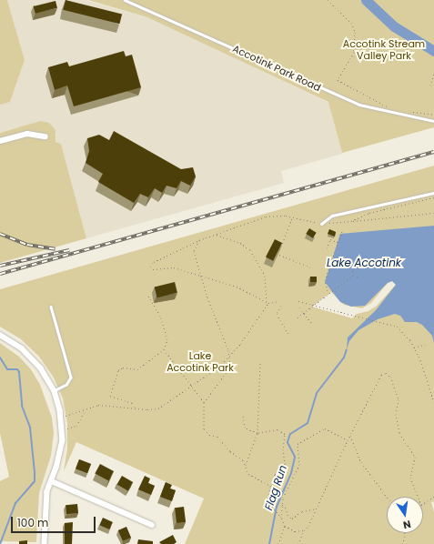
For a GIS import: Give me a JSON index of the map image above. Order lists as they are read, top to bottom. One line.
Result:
{"streets":{"lane":["Accotink Park Road"]},"water":["Lake Accotink","Flag Run"],"parks":["Accotink Stream Valley Park","Lake Accotink Park"],"scale_bar":"100 m","north":"bottom"}
